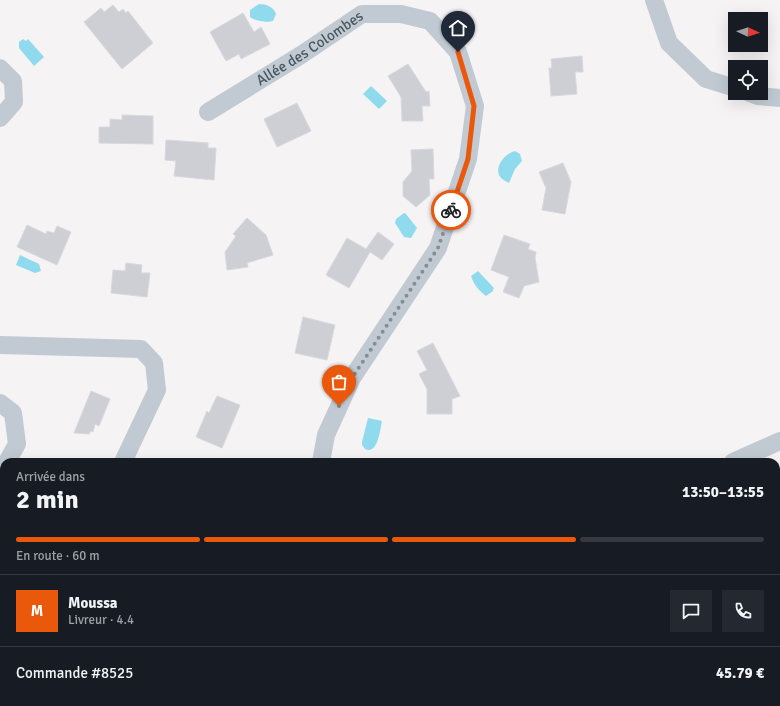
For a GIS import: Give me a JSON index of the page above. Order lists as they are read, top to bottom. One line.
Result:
{"streets":{"street":["Allée des Colombes"]},"north":"right","page":{"heading":["2 min","Arrivée dans","13:50–13:55"],"panel":["Moussa","Livreur · 4.4","Commande #8525","45.79 €"],"bar":"En route · 60 m","round":"M"}}
